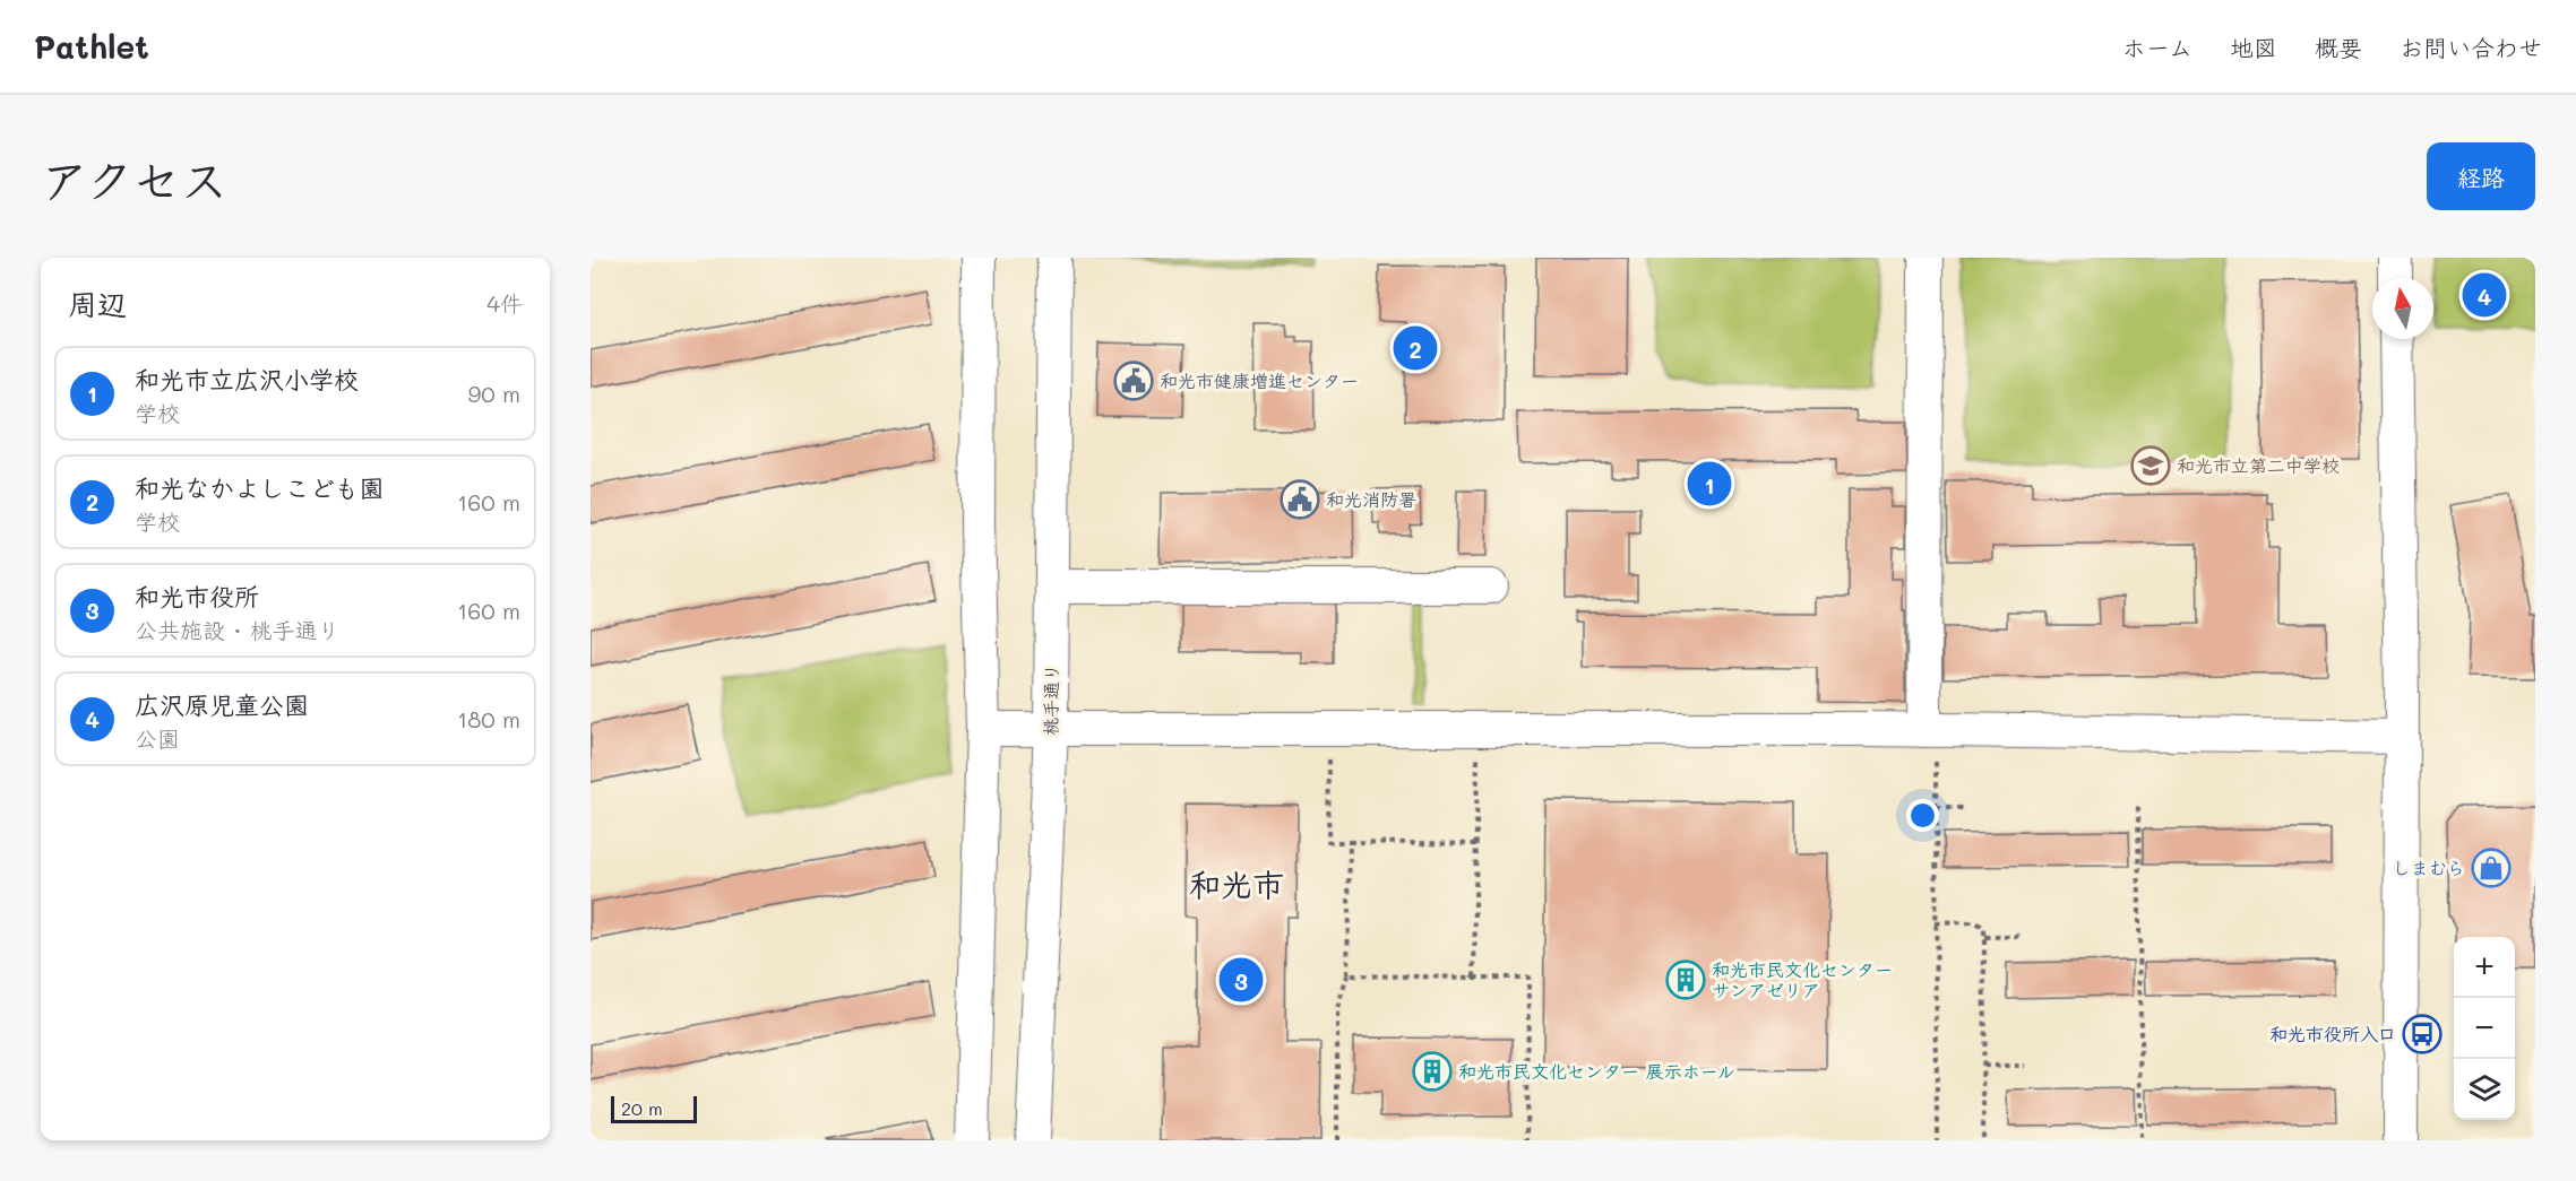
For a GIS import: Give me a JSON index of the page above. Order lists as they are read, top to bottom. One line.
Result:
{"streets":{"street":["桃手通り"]},"districts":["和光市"],"places":{"public building":["和光市健康増進センター","和光消防署"],"school or university":["和光市立第二中学校"],"shop":["しまむら"],"building":["和光市民文化センター サンアゼリア","和光市民文化センター 展示ホール"],"bus stop":["和光市役所入口"]},"scale_bar":"20 m","north":"top","page":{"header":"Pathlet","nav":["ホーム","地図","概要","お問い合わせ"],"title":"アクセス","buttons":"経路","heading":["周辺","4件"],"pins":["4","2","1","3"],"list":[{"mark":"1","name":"和光市立広沢小学校","note":"学校","value":"90 m"},{"mark":"2","name":"和光なかよしこども園","note":"学校","value":"160 m"},{"mark":"3","name":"和光市役所","note":"公共施設 · 桃手通り","value":"160 m"},{"mark":"4","name":"広沢原児童公園","note":"公園","value":"180 m"}],"map_buttons":["+","−"],"scale":"20 m"}}
